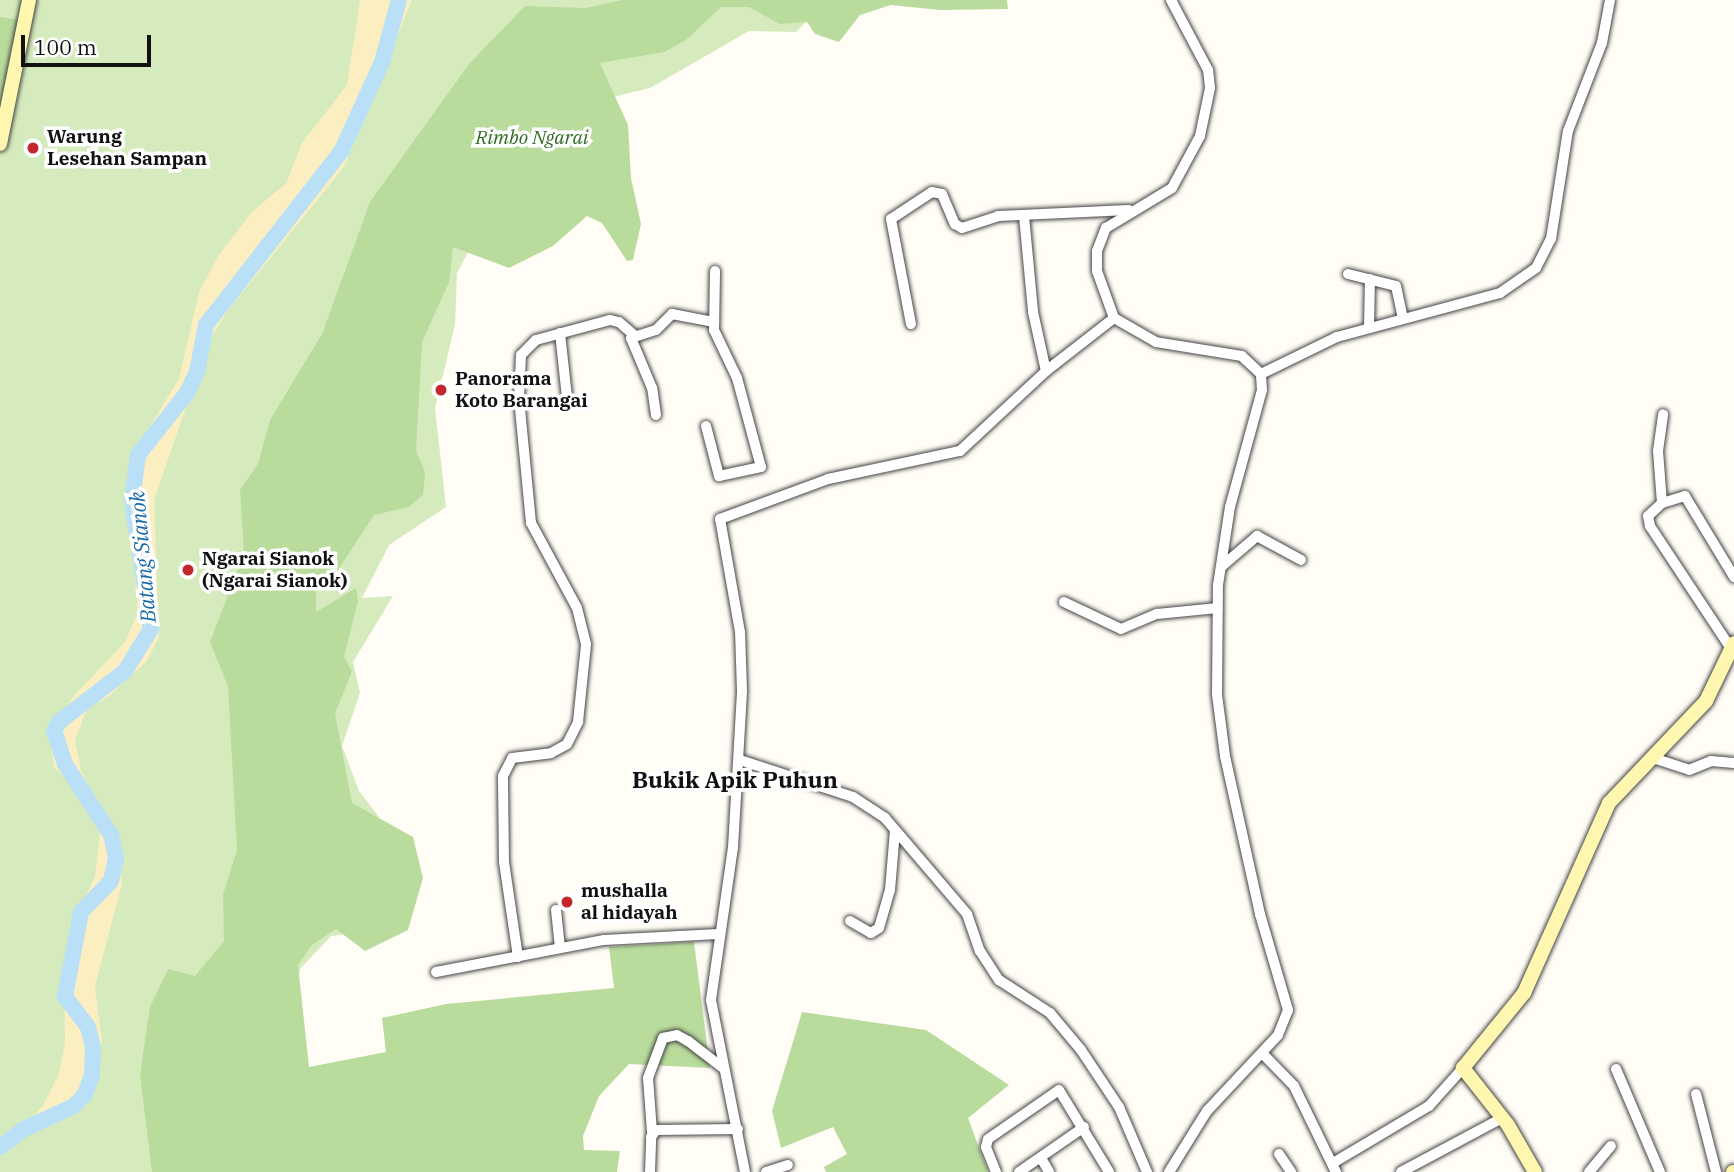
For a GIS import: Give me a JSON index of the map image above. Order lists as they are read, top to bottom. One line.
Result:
{"districts":["Bukik Apik Puhun"],"water":["Batang Sianok"],"parks":["Rimbo Ngarai"],"places":["Warung Lesehan Sampan","Panorama Koto Barangai","Ngarai Sianok (Ngarai Sianok)","mushalla al hidayah"],"scale_bar":"100 m"}
